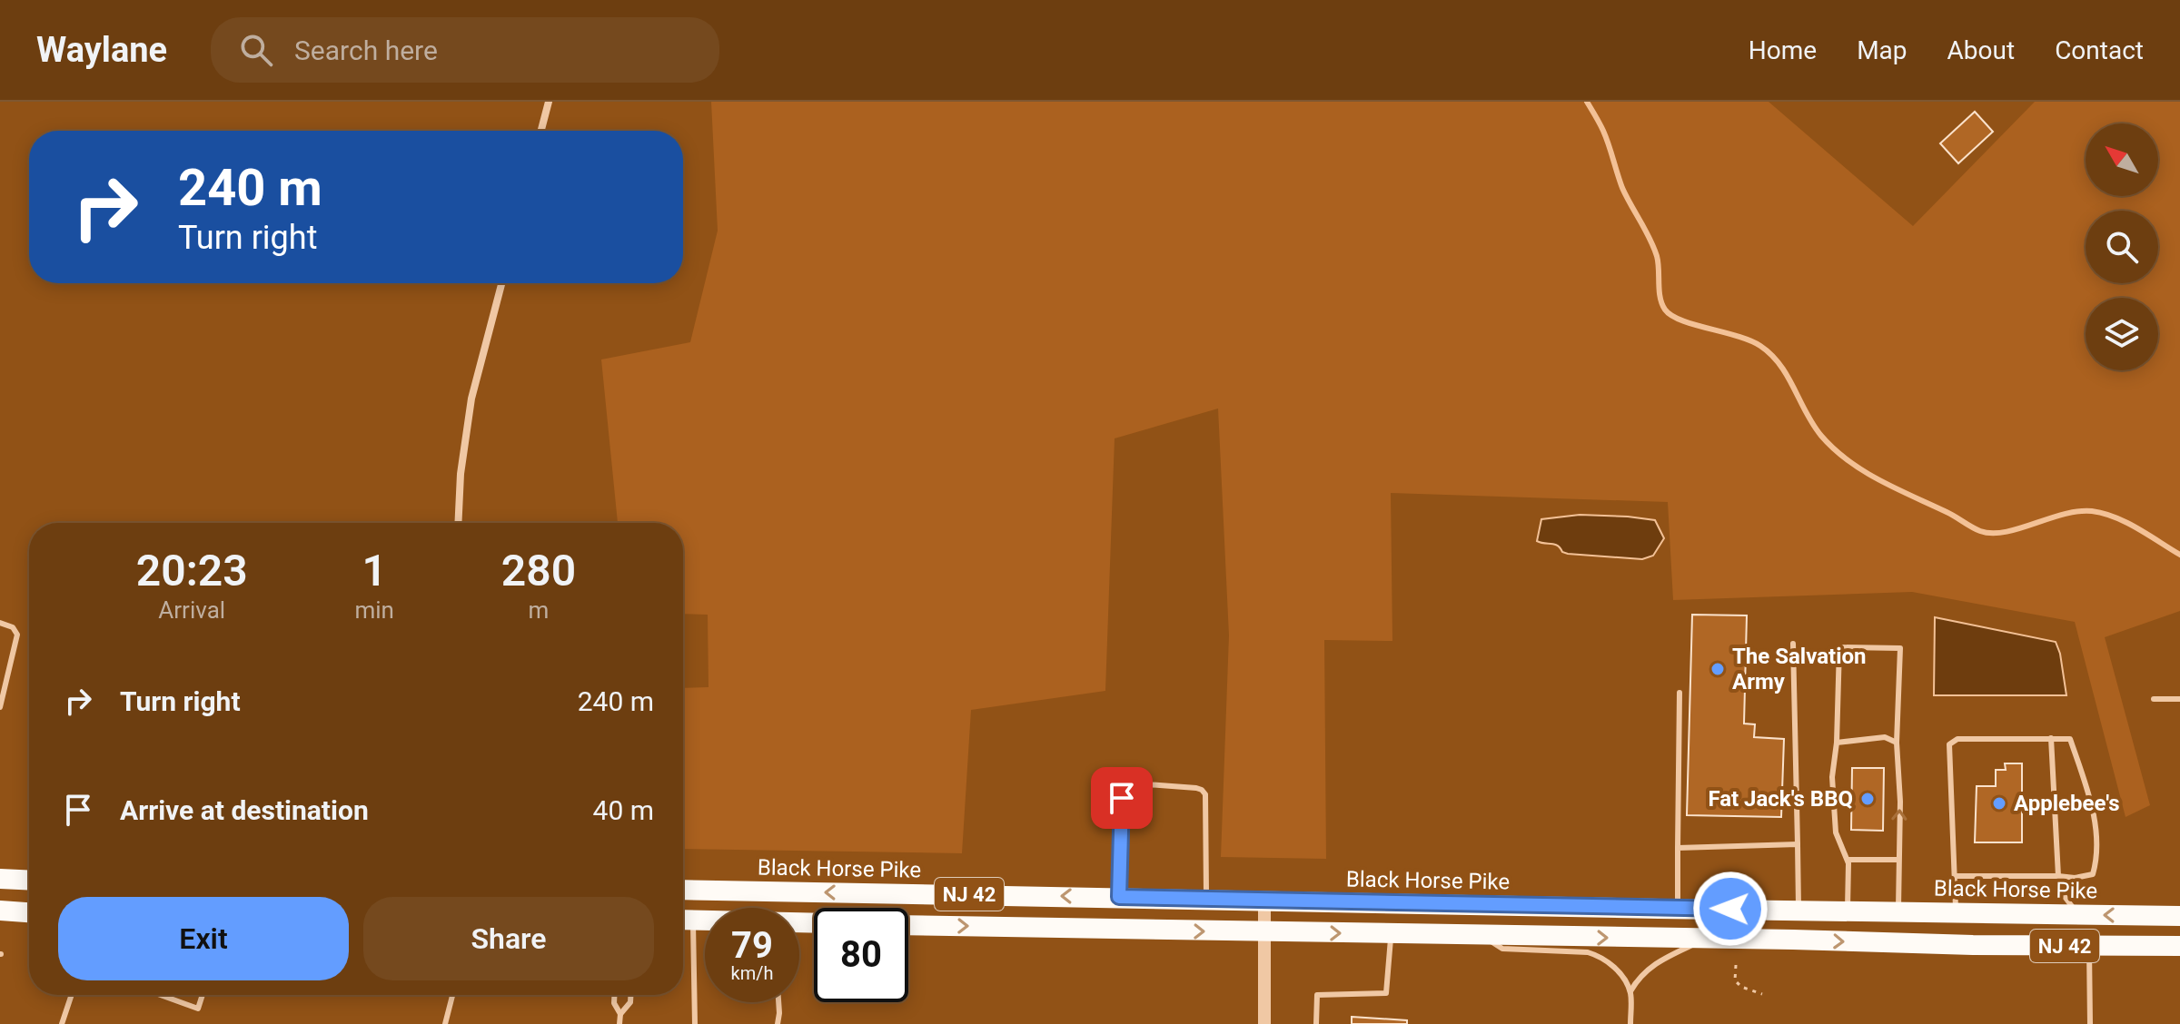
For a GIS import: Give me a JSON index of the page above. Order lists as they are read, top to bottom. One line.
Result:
{"streets":{"highway":["Black Horse Pike","NJ 42"]},"places":["The Salvation Army","Fat Jack's BBQ","Applebee's"],"north":"top left","page":{"header":"Waylane","search":"Search here","nav":["Home","Map","About","Contact"],"turn":["240 m","Turn right"],"eta":["20:23","Arrival","1","min","280","m"],"list":[{"name":"Turn right","value":"240 m"},{"name":"Arrive at destination","value":"40 m"}],"buttons":["Exit","Share"],"speed":"79 km/h","limit":"80"}}
